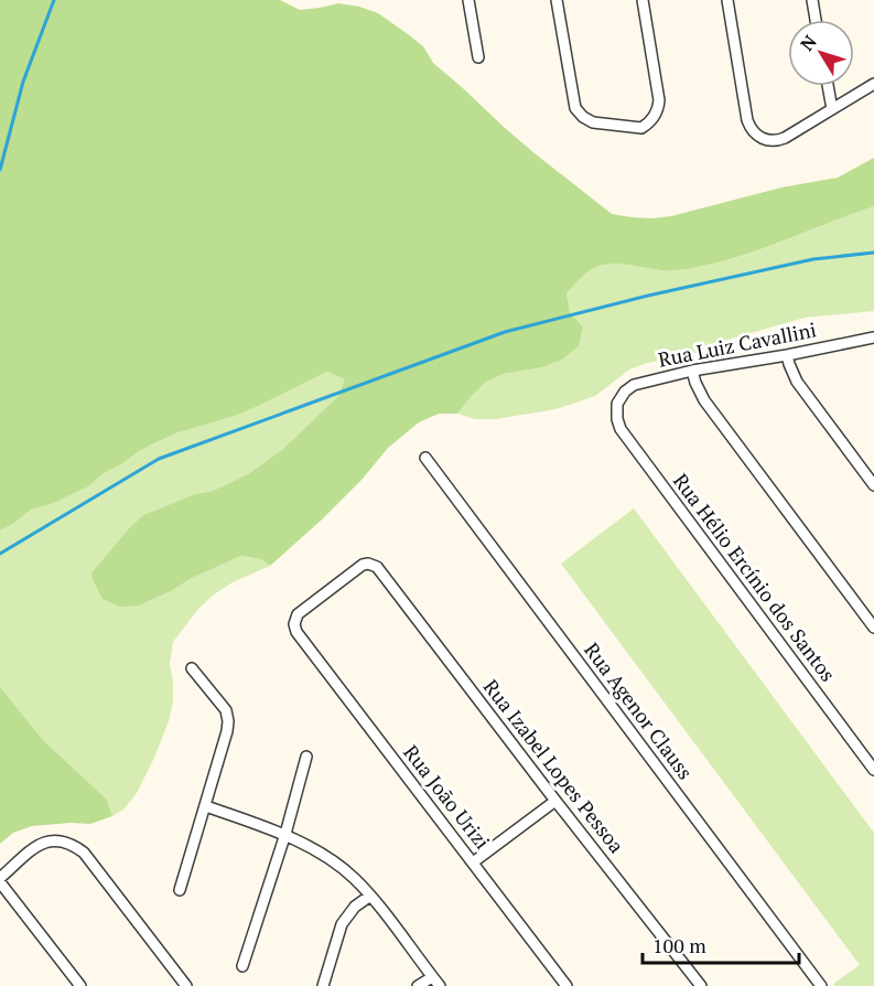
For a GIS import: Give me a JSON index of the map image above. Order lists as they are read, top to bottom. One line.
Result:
{"streets":{"street":["Rua Luiz Cavallini","Rua Hélio Ercínio dos Santos","Rua Agenor Clauss","Rua Izabel Lopes Pessoa","Rua João Urizi"]},"crossings":[["Rua Luiz Cavallini","Rua Hélio Ercínio dos Santos"],["Rua Izabel Lopes Pessoa","Rua João Urizi"]],"scale_bar":"100 m","north":"top left"}
